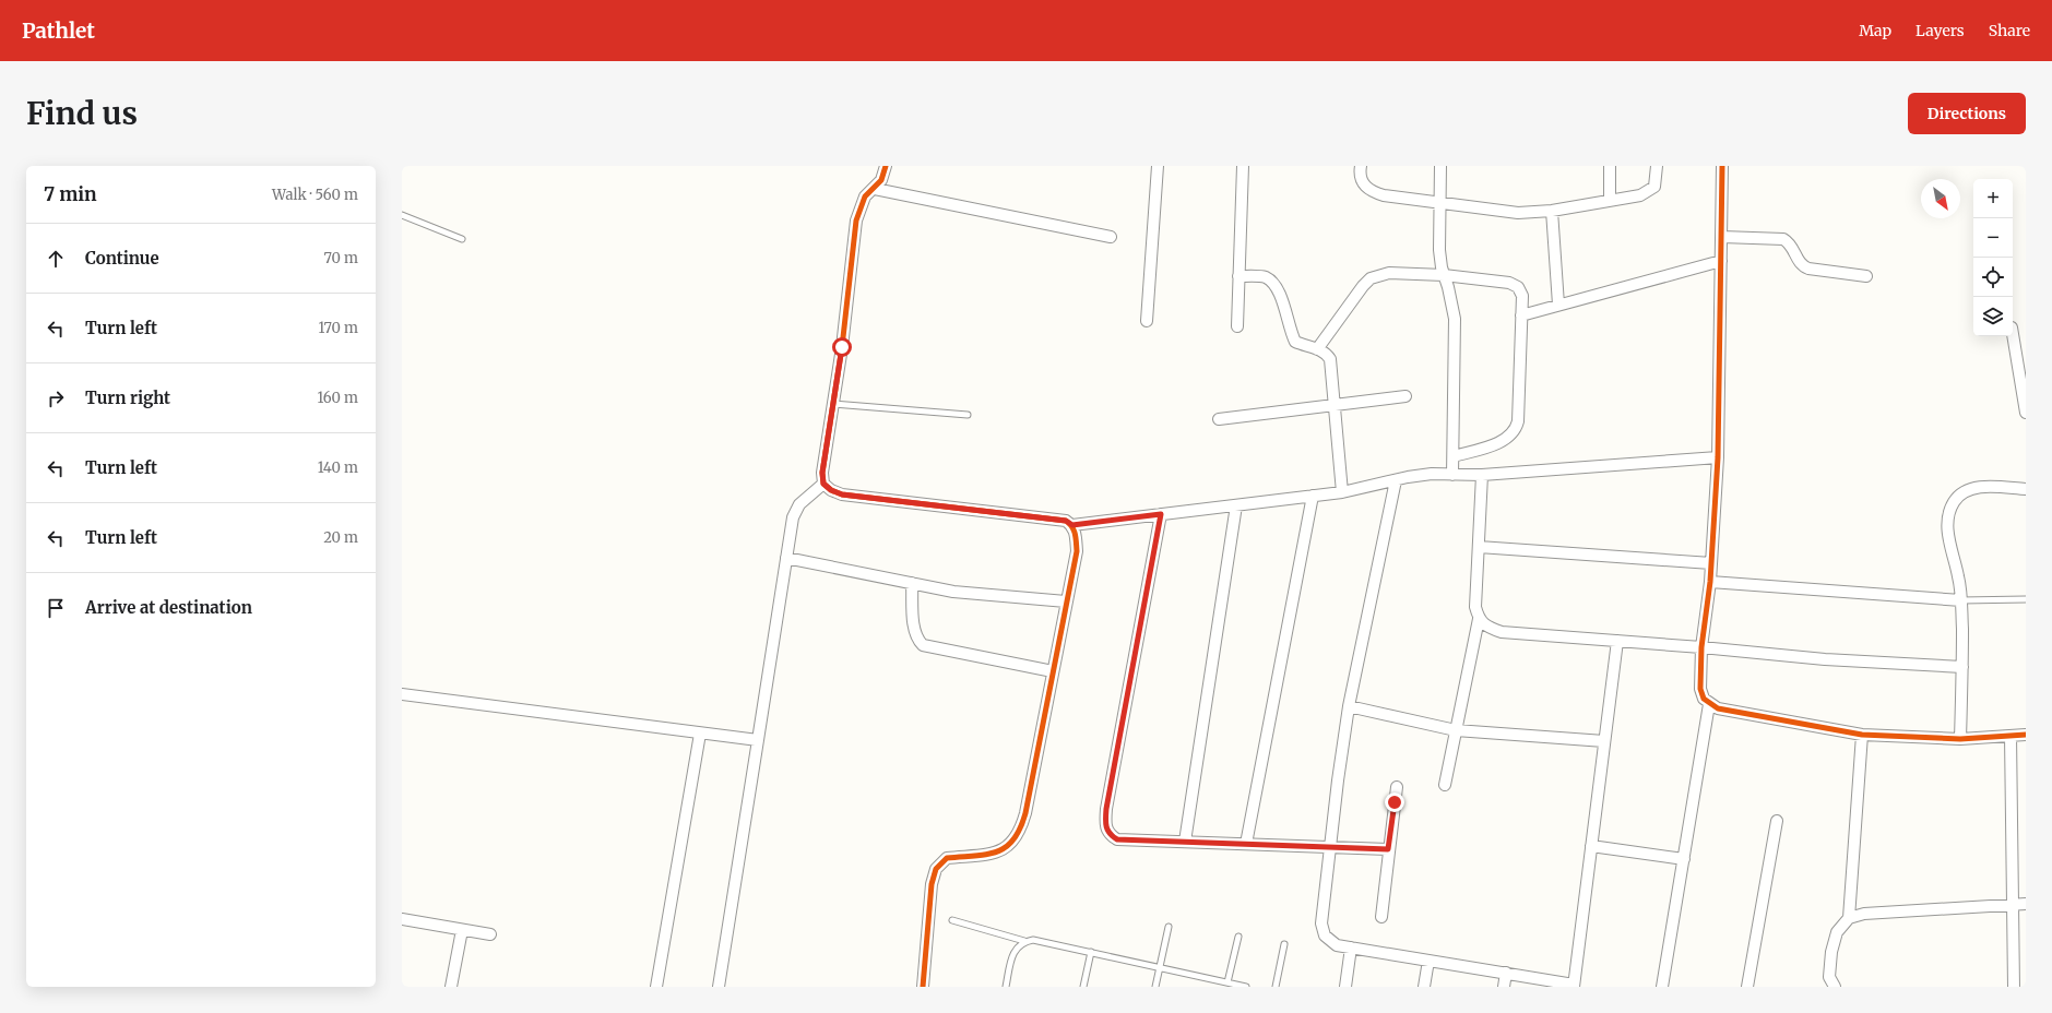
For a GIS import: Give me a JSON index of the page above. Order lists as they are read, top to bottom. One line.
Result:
{"north":"bottom right","page":{"header":"Pathlet","nav":["Map","Layers","Share"],"buttons":"Directions","title":"Find us","heading":["7 min","Walk · 560 m"],"map_buttons":["+","−"],"list":[["Continue","70 m"],["Turn left","170 m"],["Turn right","160 m"],["Turn left","140 m"],["Turn left","20 m"],"Arrive at destination"]}}
